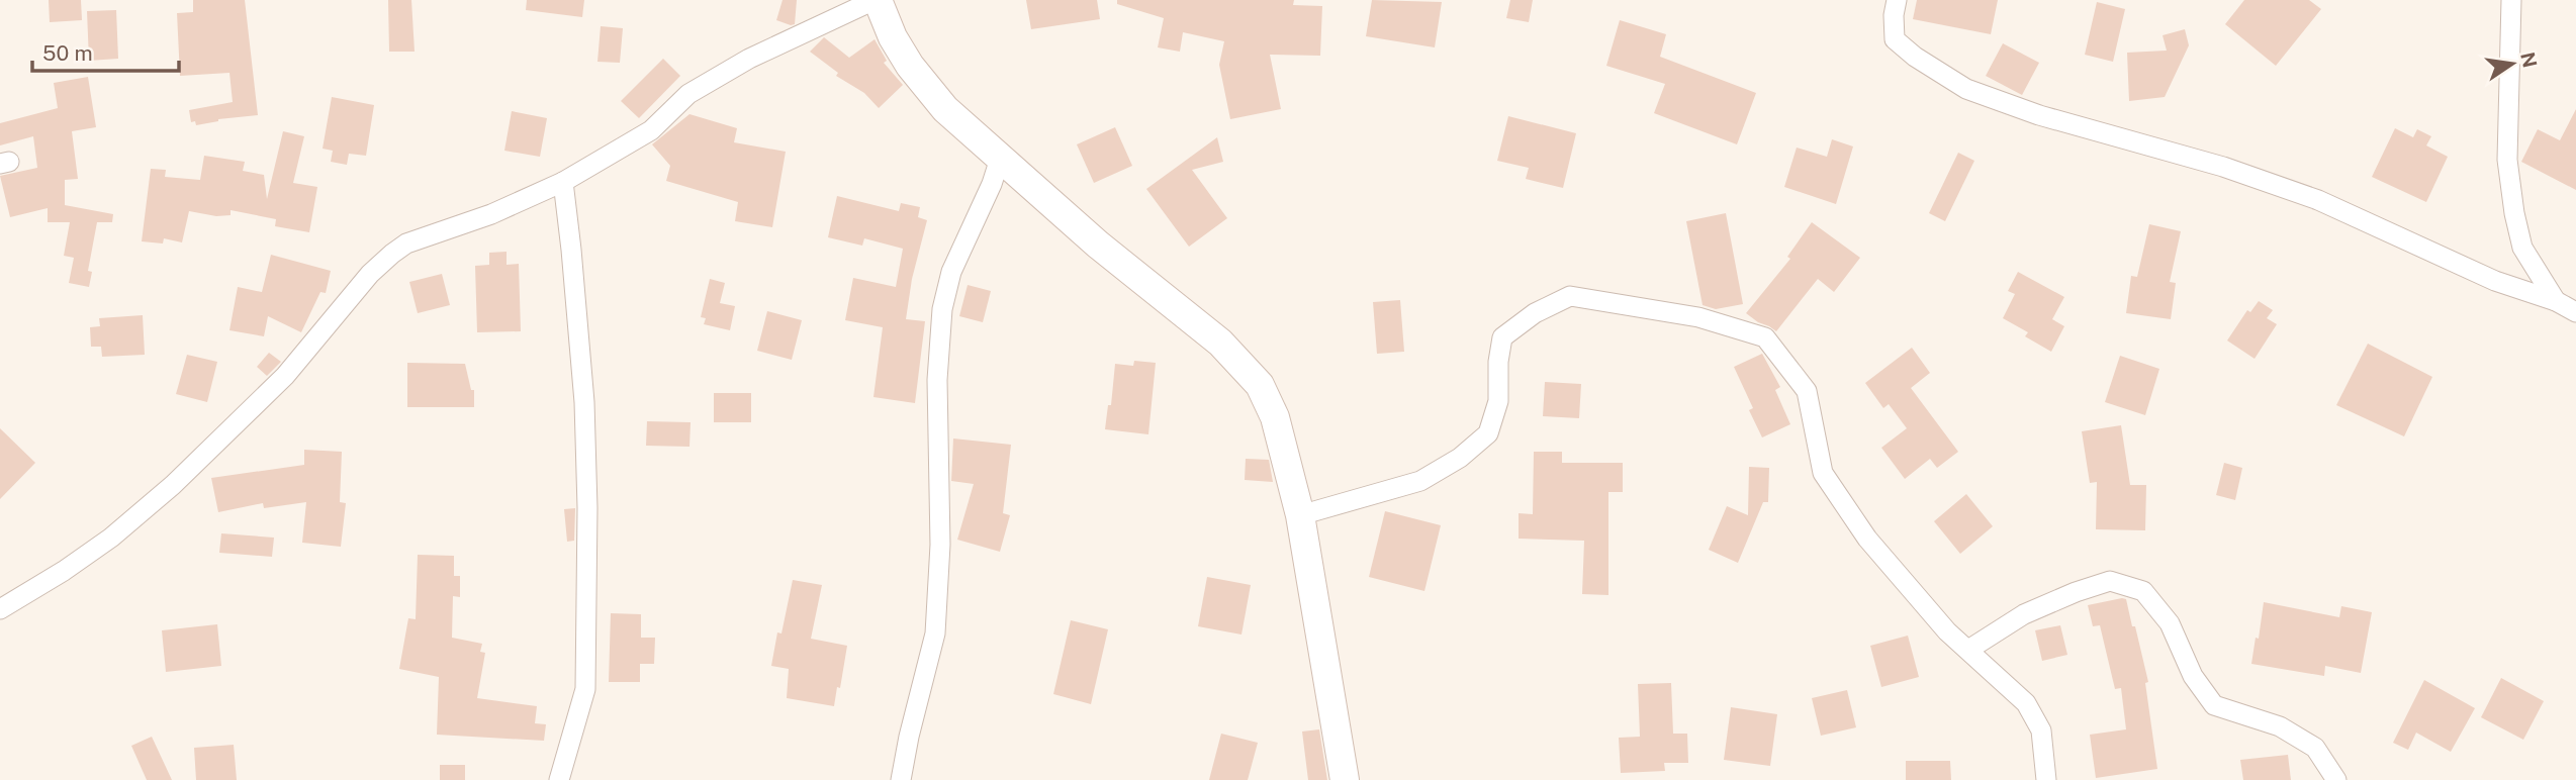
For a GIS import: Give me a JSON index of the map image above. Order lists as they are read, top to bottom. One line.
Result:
{"scale_bar":"50 m","north":"right"}
